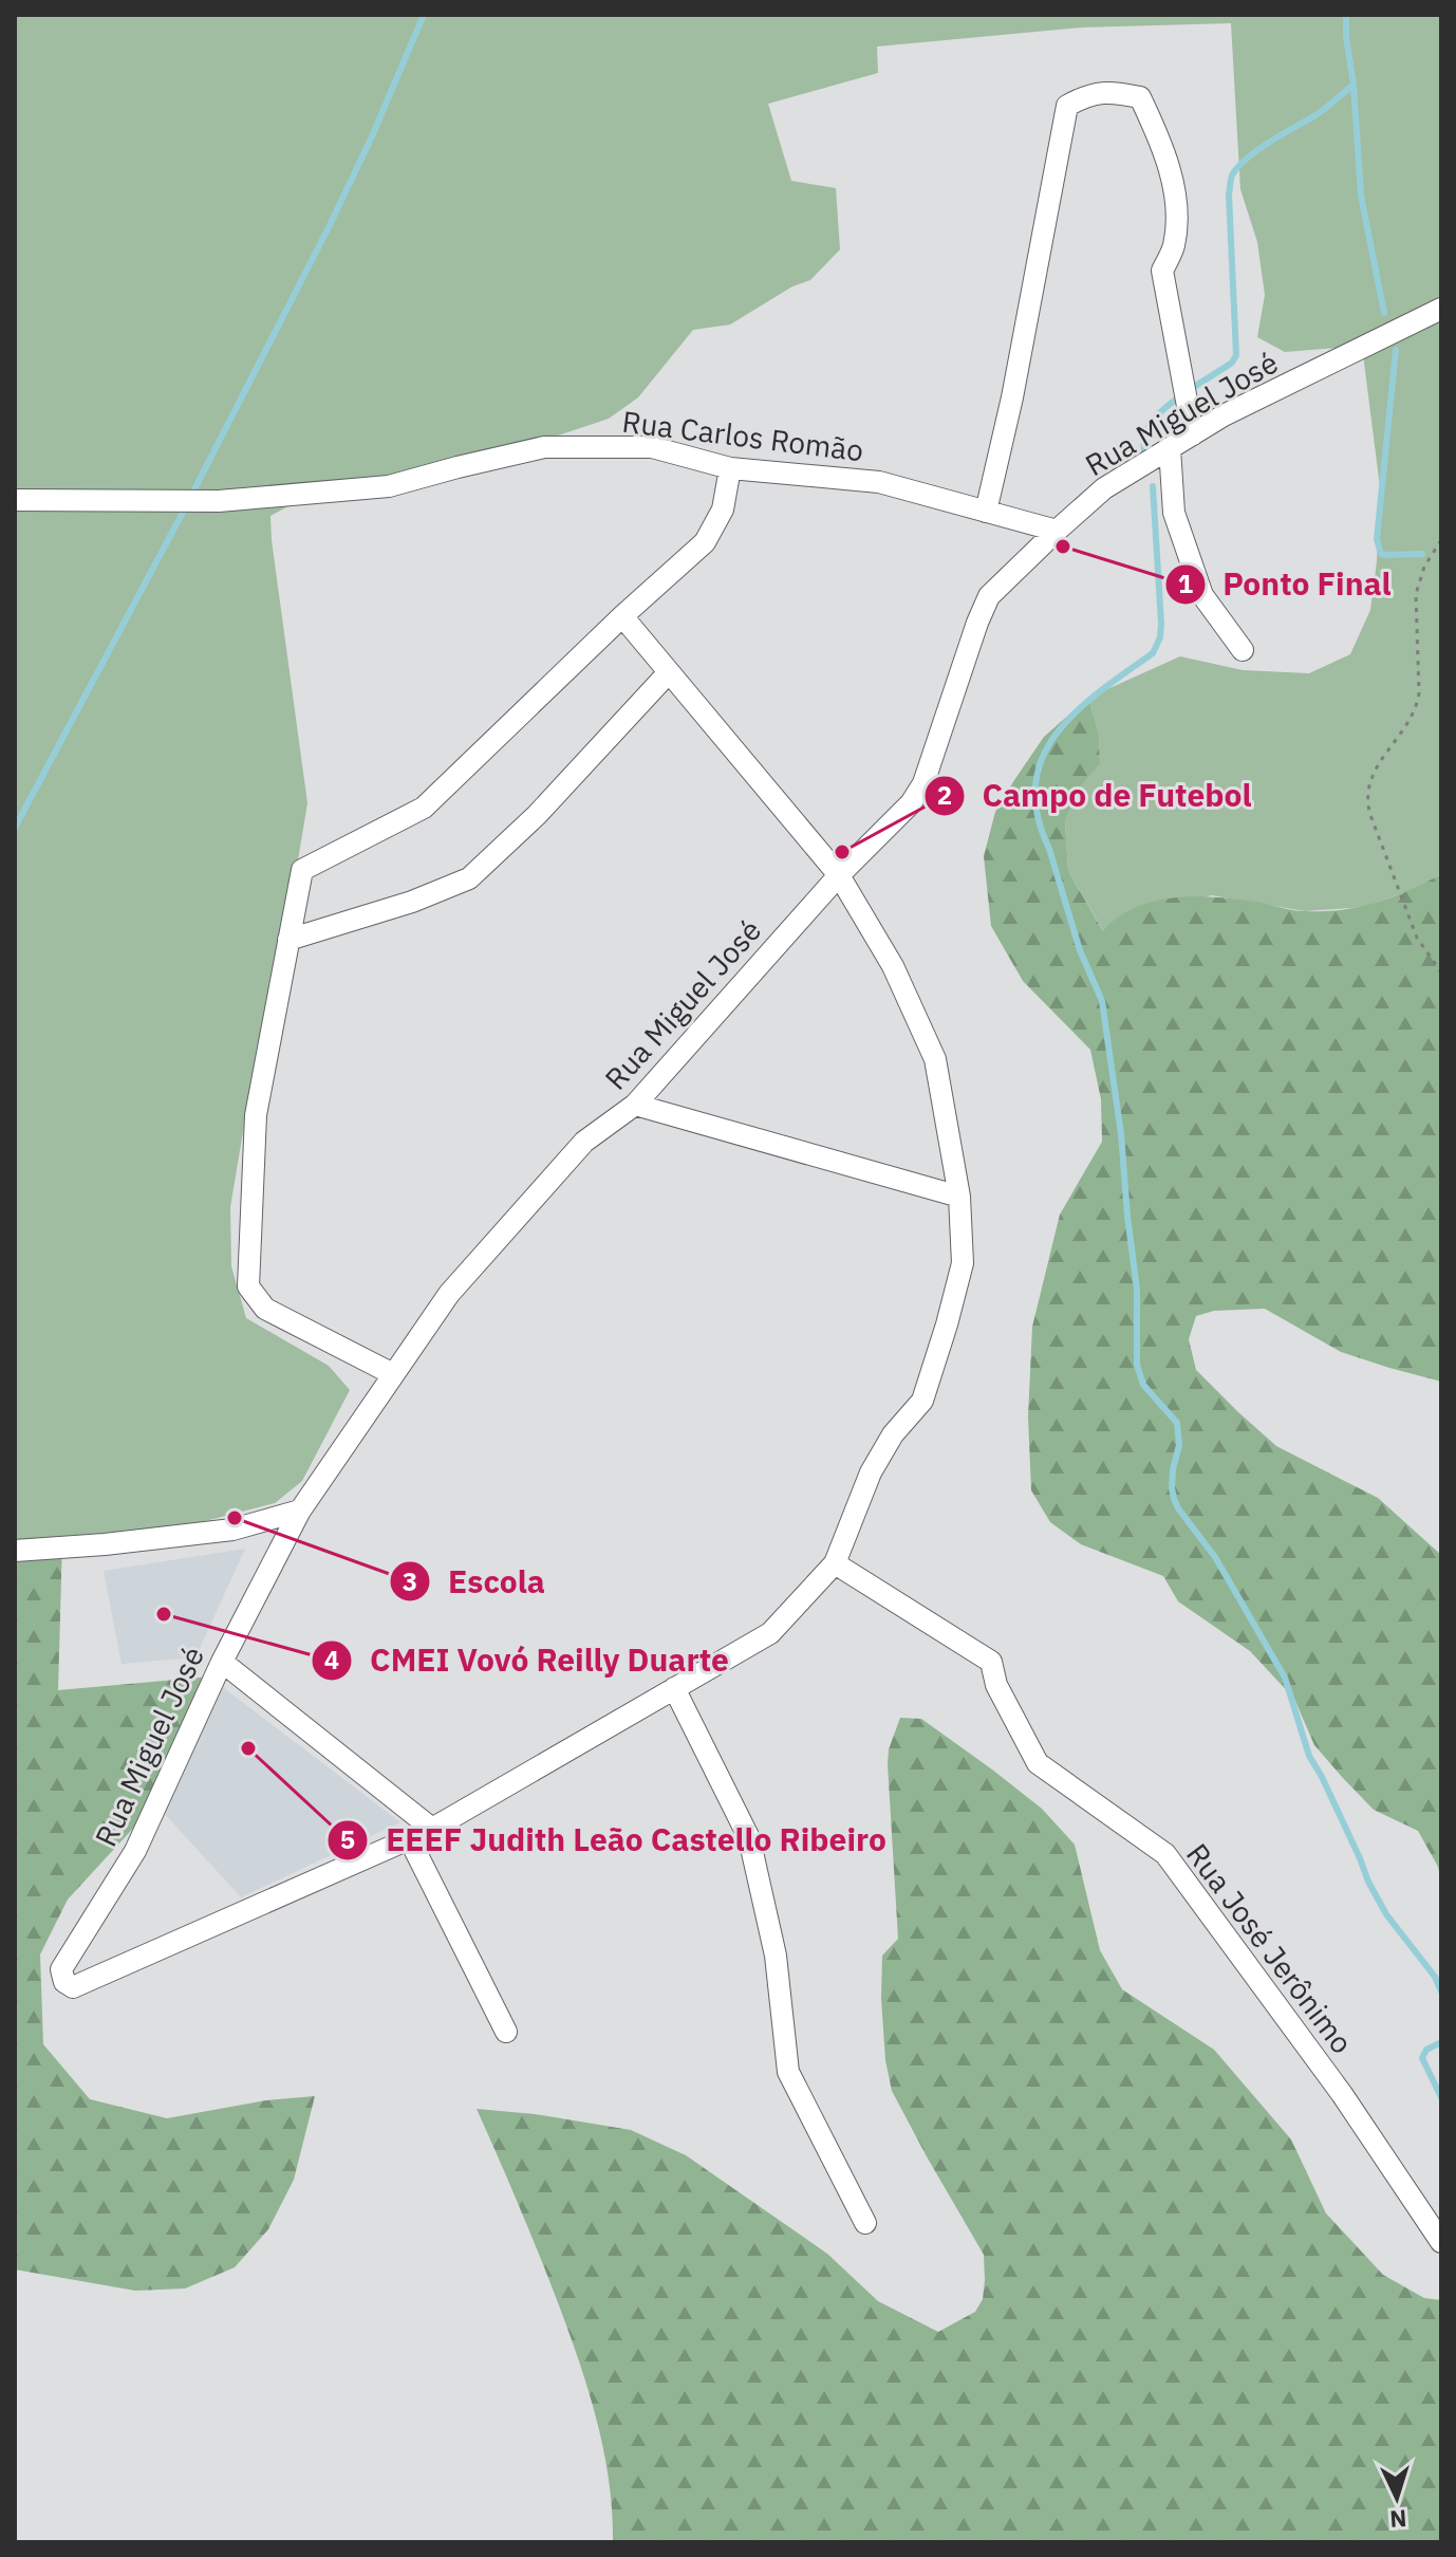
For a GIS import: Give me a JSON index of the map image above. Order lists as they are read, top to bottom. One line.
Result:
{"streets":{"street":["Rua Miguel José","Rua Carlos Romão","Rua José Jerônimo"]},"crossings":[["Rua Miguel José","Rua Carlos Romão"]],"places":["Ponto Final","Campo de Futebol","Escola","CMEI Vovó Reilly Duarte","EEEF Judith Leão Castello Ribeiro"],"north":"bottom"}
